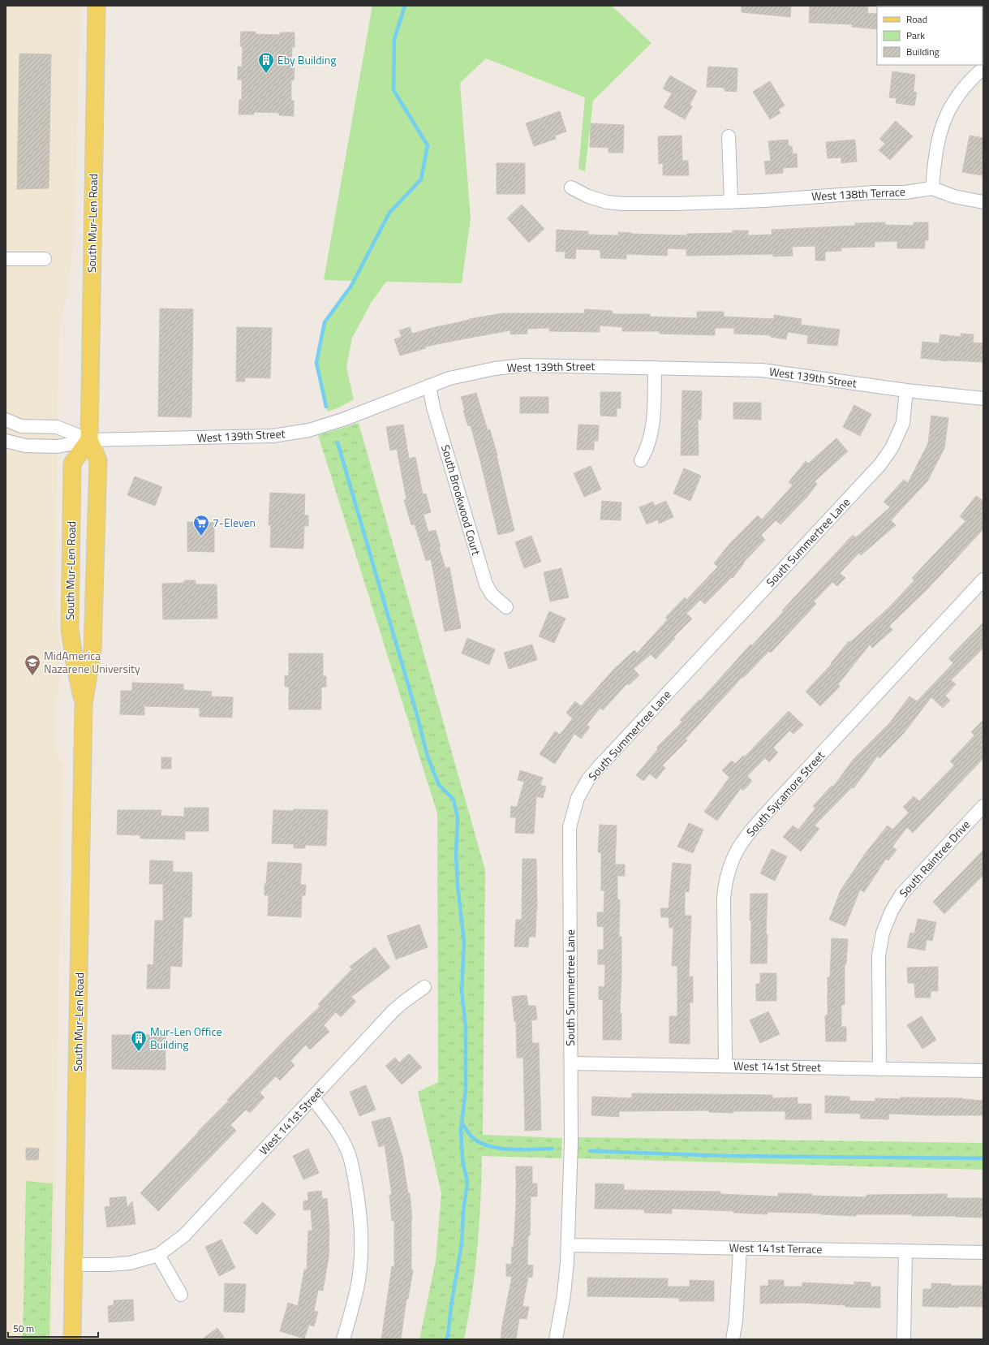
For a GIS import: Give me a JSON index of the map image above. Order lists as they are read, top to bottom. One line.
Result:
{"streets":{"main road":["South Mur-Len Road"],"street":["West 138th Terrace","West 139th Street","South Brookwood Court","South Summertree Lane","South Sycamore Street","South Raintree Drive","West 141st Street","West 141st Terrace"]},"crossings":[["South Mur-Len Road","West 139th Street"],["South Mur-Len Road","West 141st Street"],["West 139th Street","South Brookwood Court"],["West 139th Street","South Summertree Lane"],["South Summertree Lane","West 141st Street"],["South Summertree Lane","West 141st Terrace"],["South Sycamore Street","West 141st Street"],["South Raintree Drive","West 141st Street"]],"places":{"building":["Eby Building","Mur-Len Office Building"],"supermarket":["7-Eleven"],"school or university":["MidAmerica Nazarene University"]},"legend":["Road","Park","Building"],"scale_bar":"50 m"}
